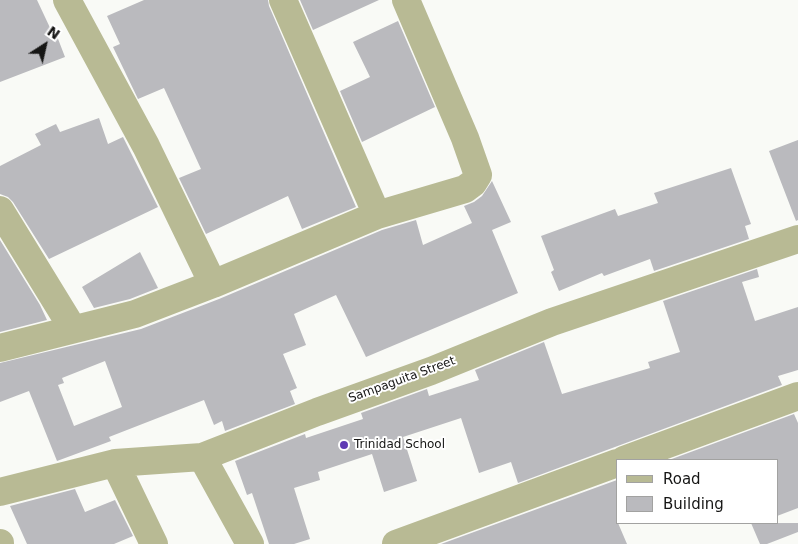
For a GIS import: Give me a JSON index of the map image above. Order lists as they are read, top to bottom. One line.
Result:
{"streets":{"street":["Sampaguita Street"]},"places":["Trinidad School"],"legend":["Road","Building"],"north":"top right"}
